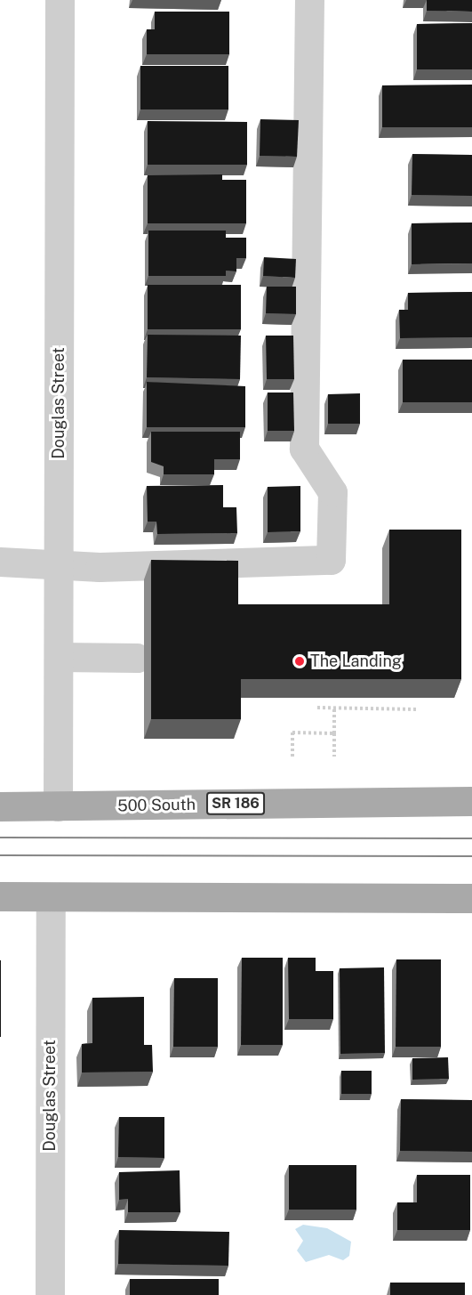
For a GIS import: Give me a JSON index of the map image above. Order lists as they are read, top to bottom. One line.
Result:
{"streets":{"main road":["SR 186","500 South"],"street":["Douglas Street"]},"crossings":[["Douglas Street","500 South"]],"places":["The Landing"]}
